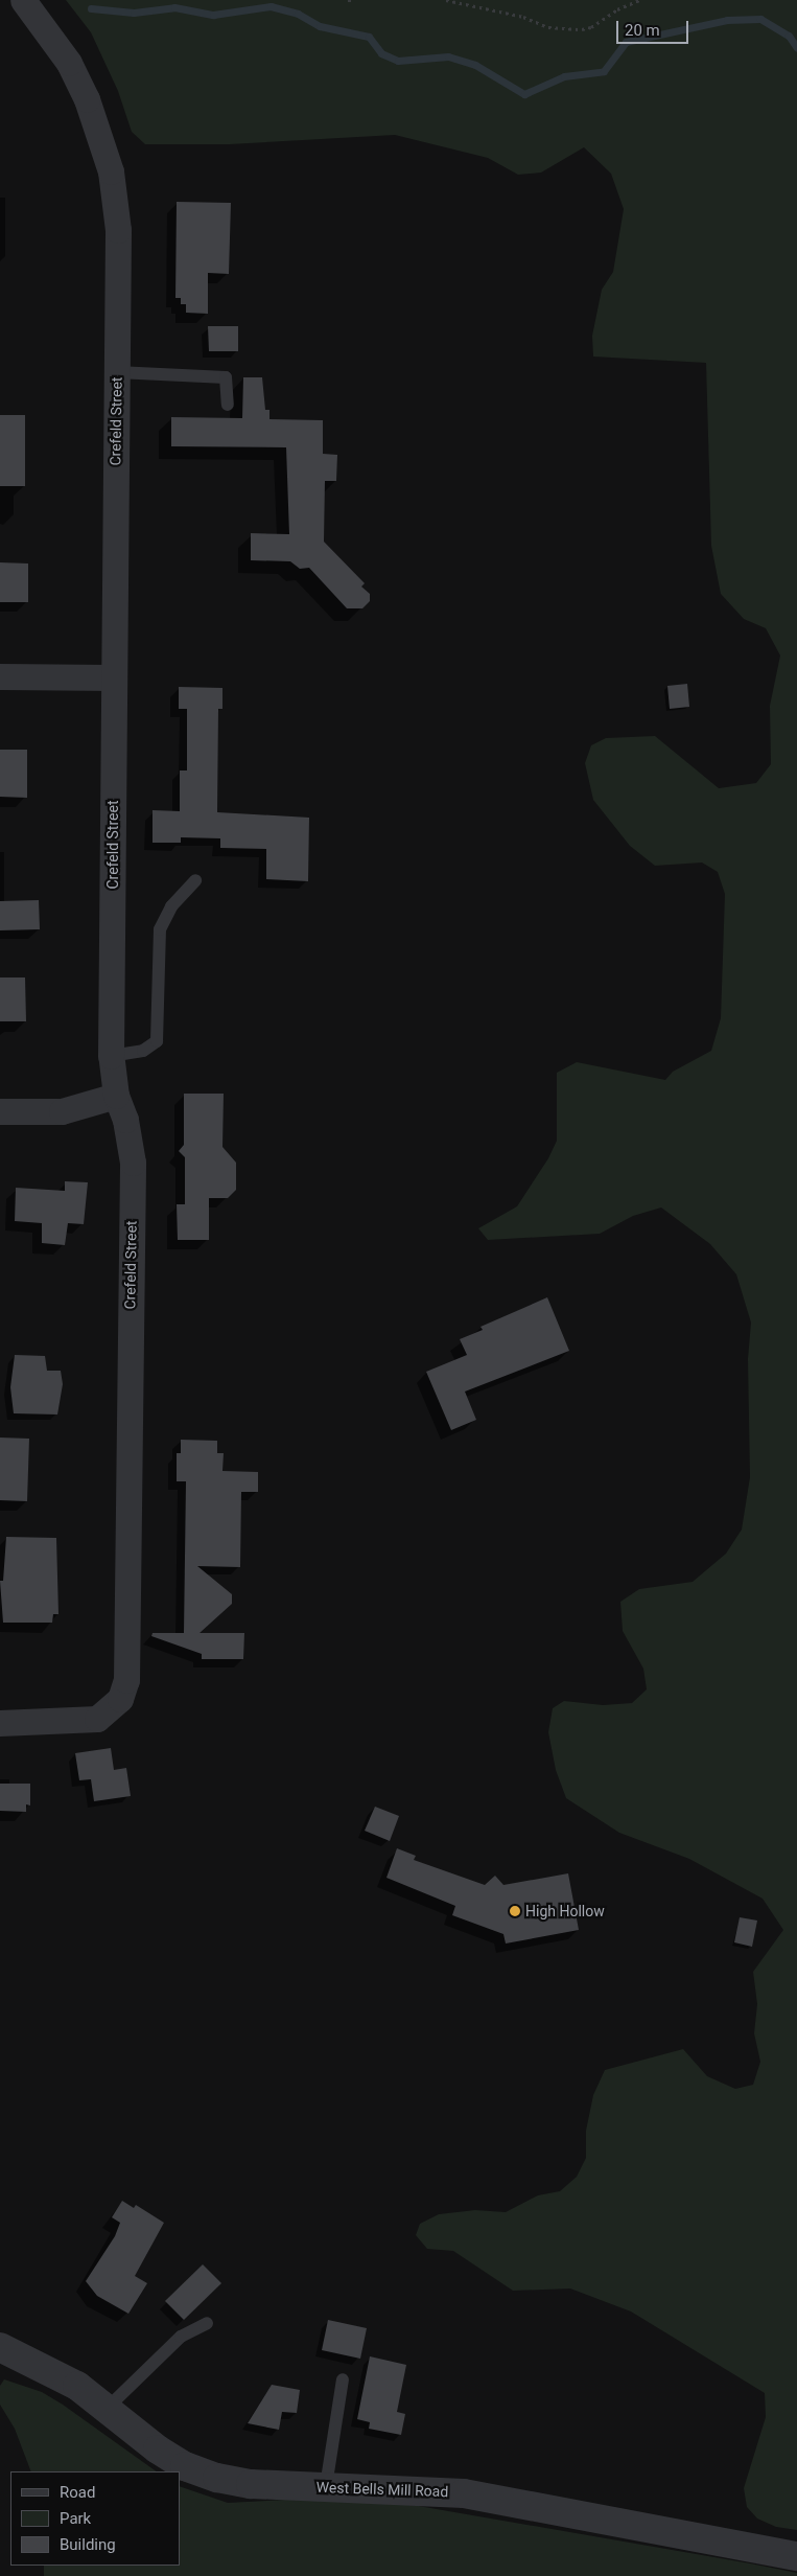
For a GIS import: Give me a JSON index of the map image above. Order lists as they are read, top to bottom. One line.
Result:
{"streets":{"street":["Crefeld Street","West Bells Mill Road"]},"places":["High Hollow"],"legend":["Road","Park","Building"],"scale_bar":"20 m"}
